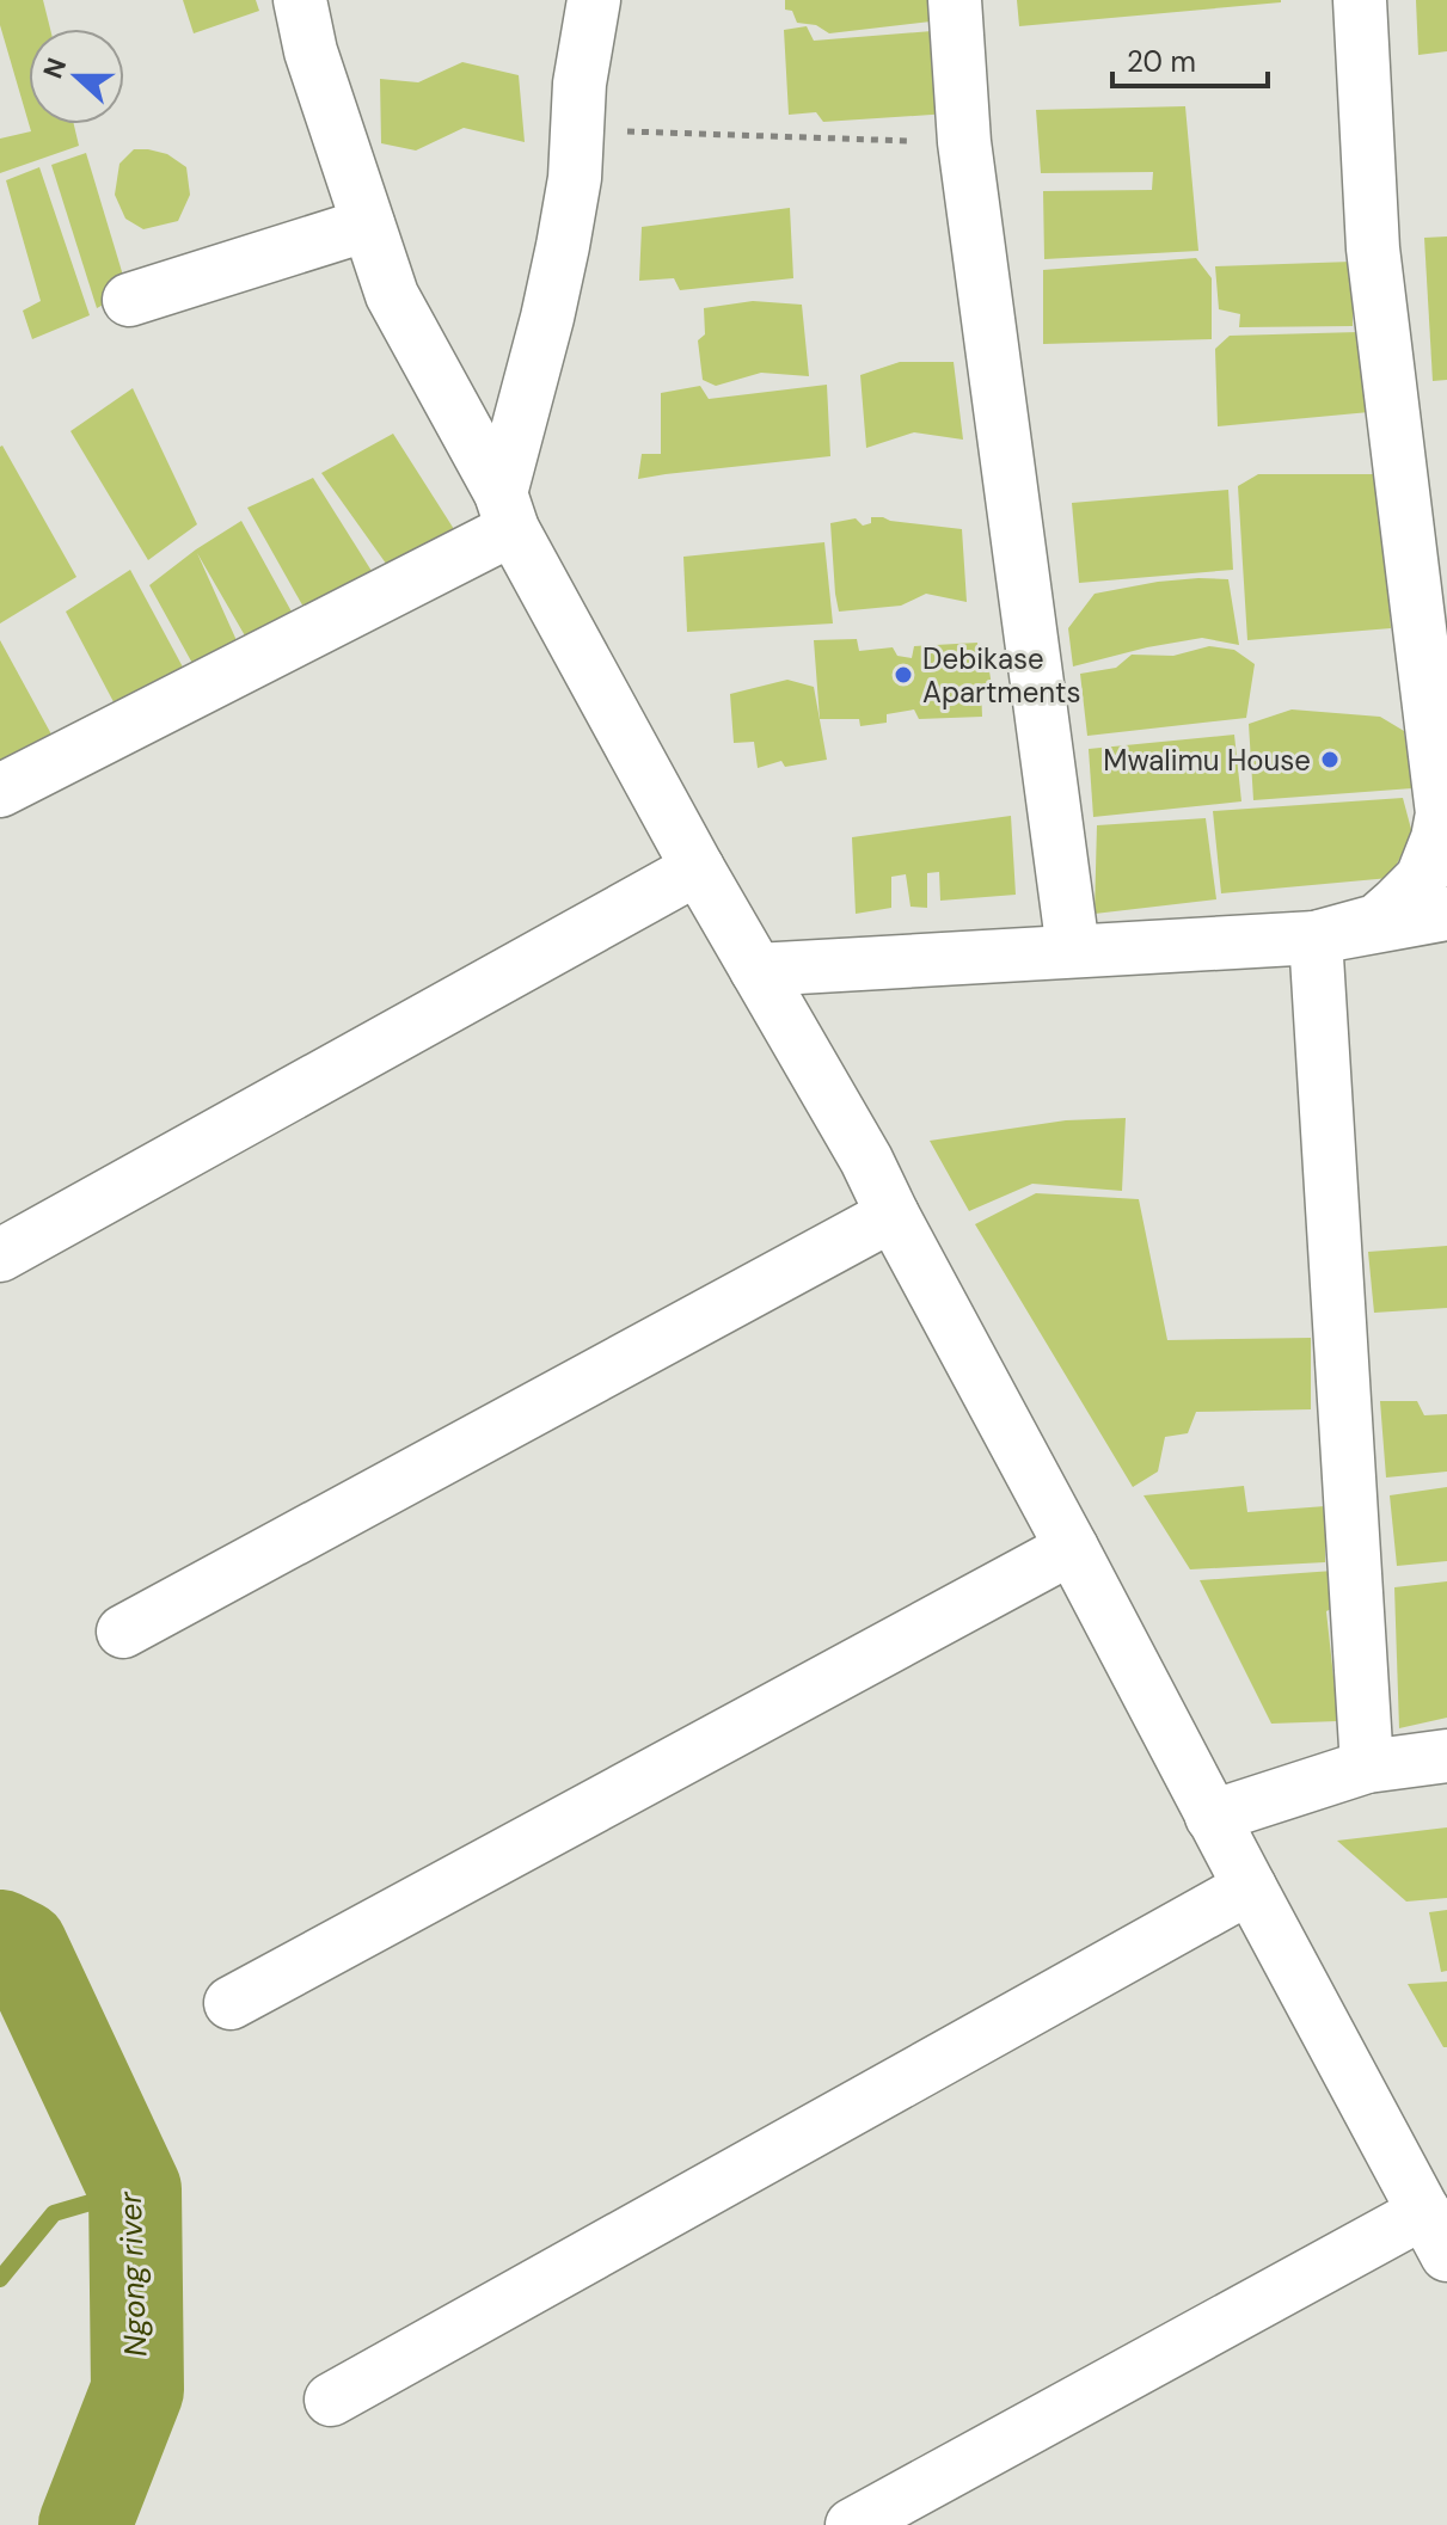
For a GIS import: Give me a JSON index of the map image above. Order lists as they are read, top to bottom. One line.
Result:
{"water":["Ngong river"],"places":["Debikase Apartments","Mwalimu House"],"scale_bar":"20 m","north":"left"}
